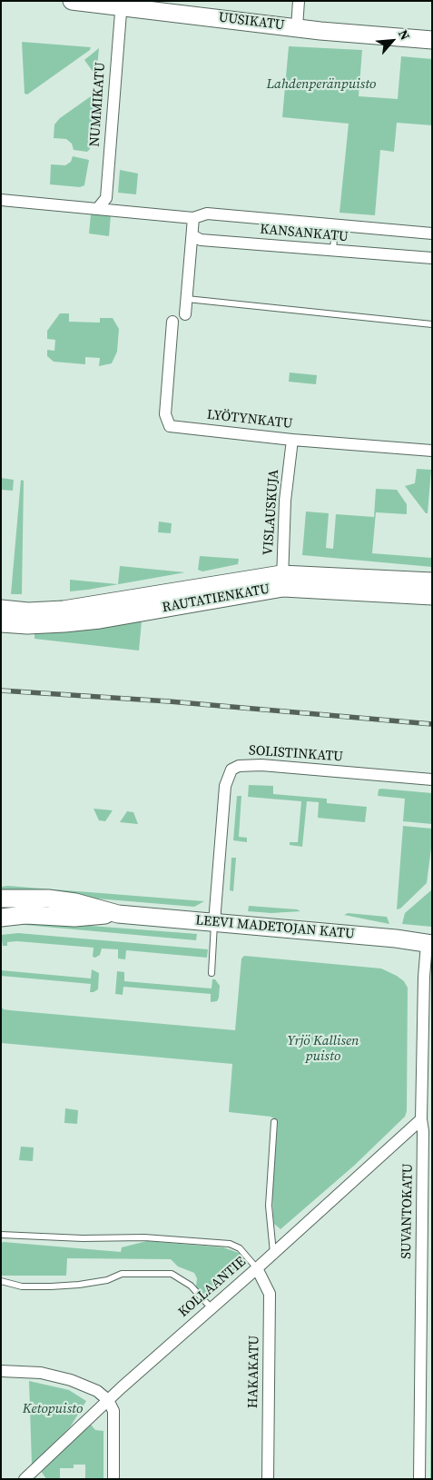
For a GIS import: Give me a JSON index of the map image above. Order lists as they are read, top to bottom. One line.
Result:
{"streets":{"main road":["UUSIKATU","RAUTATIENKATU","LEEVI MADETOJAN KATU"],"street":["NUMMIKATU","KANSANKATU","LYÖTYNKATU","VISLAUSKUJA","SOLISTINKATU","SUVANTOKATU","KOLLAANTIE","HAKAKATU"]},"crossings":[["UUSIKATU","NUMMIKATU"],["NUMMIKATU","KANSANKATU"],["LYÖTYNKATU","VISLAUSKUJA"],["VISLAUSKUJA","RAUTATIENKATU"],["SOLISTINKATU","LEEVI MADETOJAN KATU"],["LEEVI MADETOJAN KATU","SUVANTOKATU"],["SUVANTOKATU","KOLLAANTIE"],["KOLLAANTIE","HAKAKATU"]],"parks":["Lahdenperänpuisto","Yrjö Kallisen puisto","Ketopuisto"],"north":"top right"}
